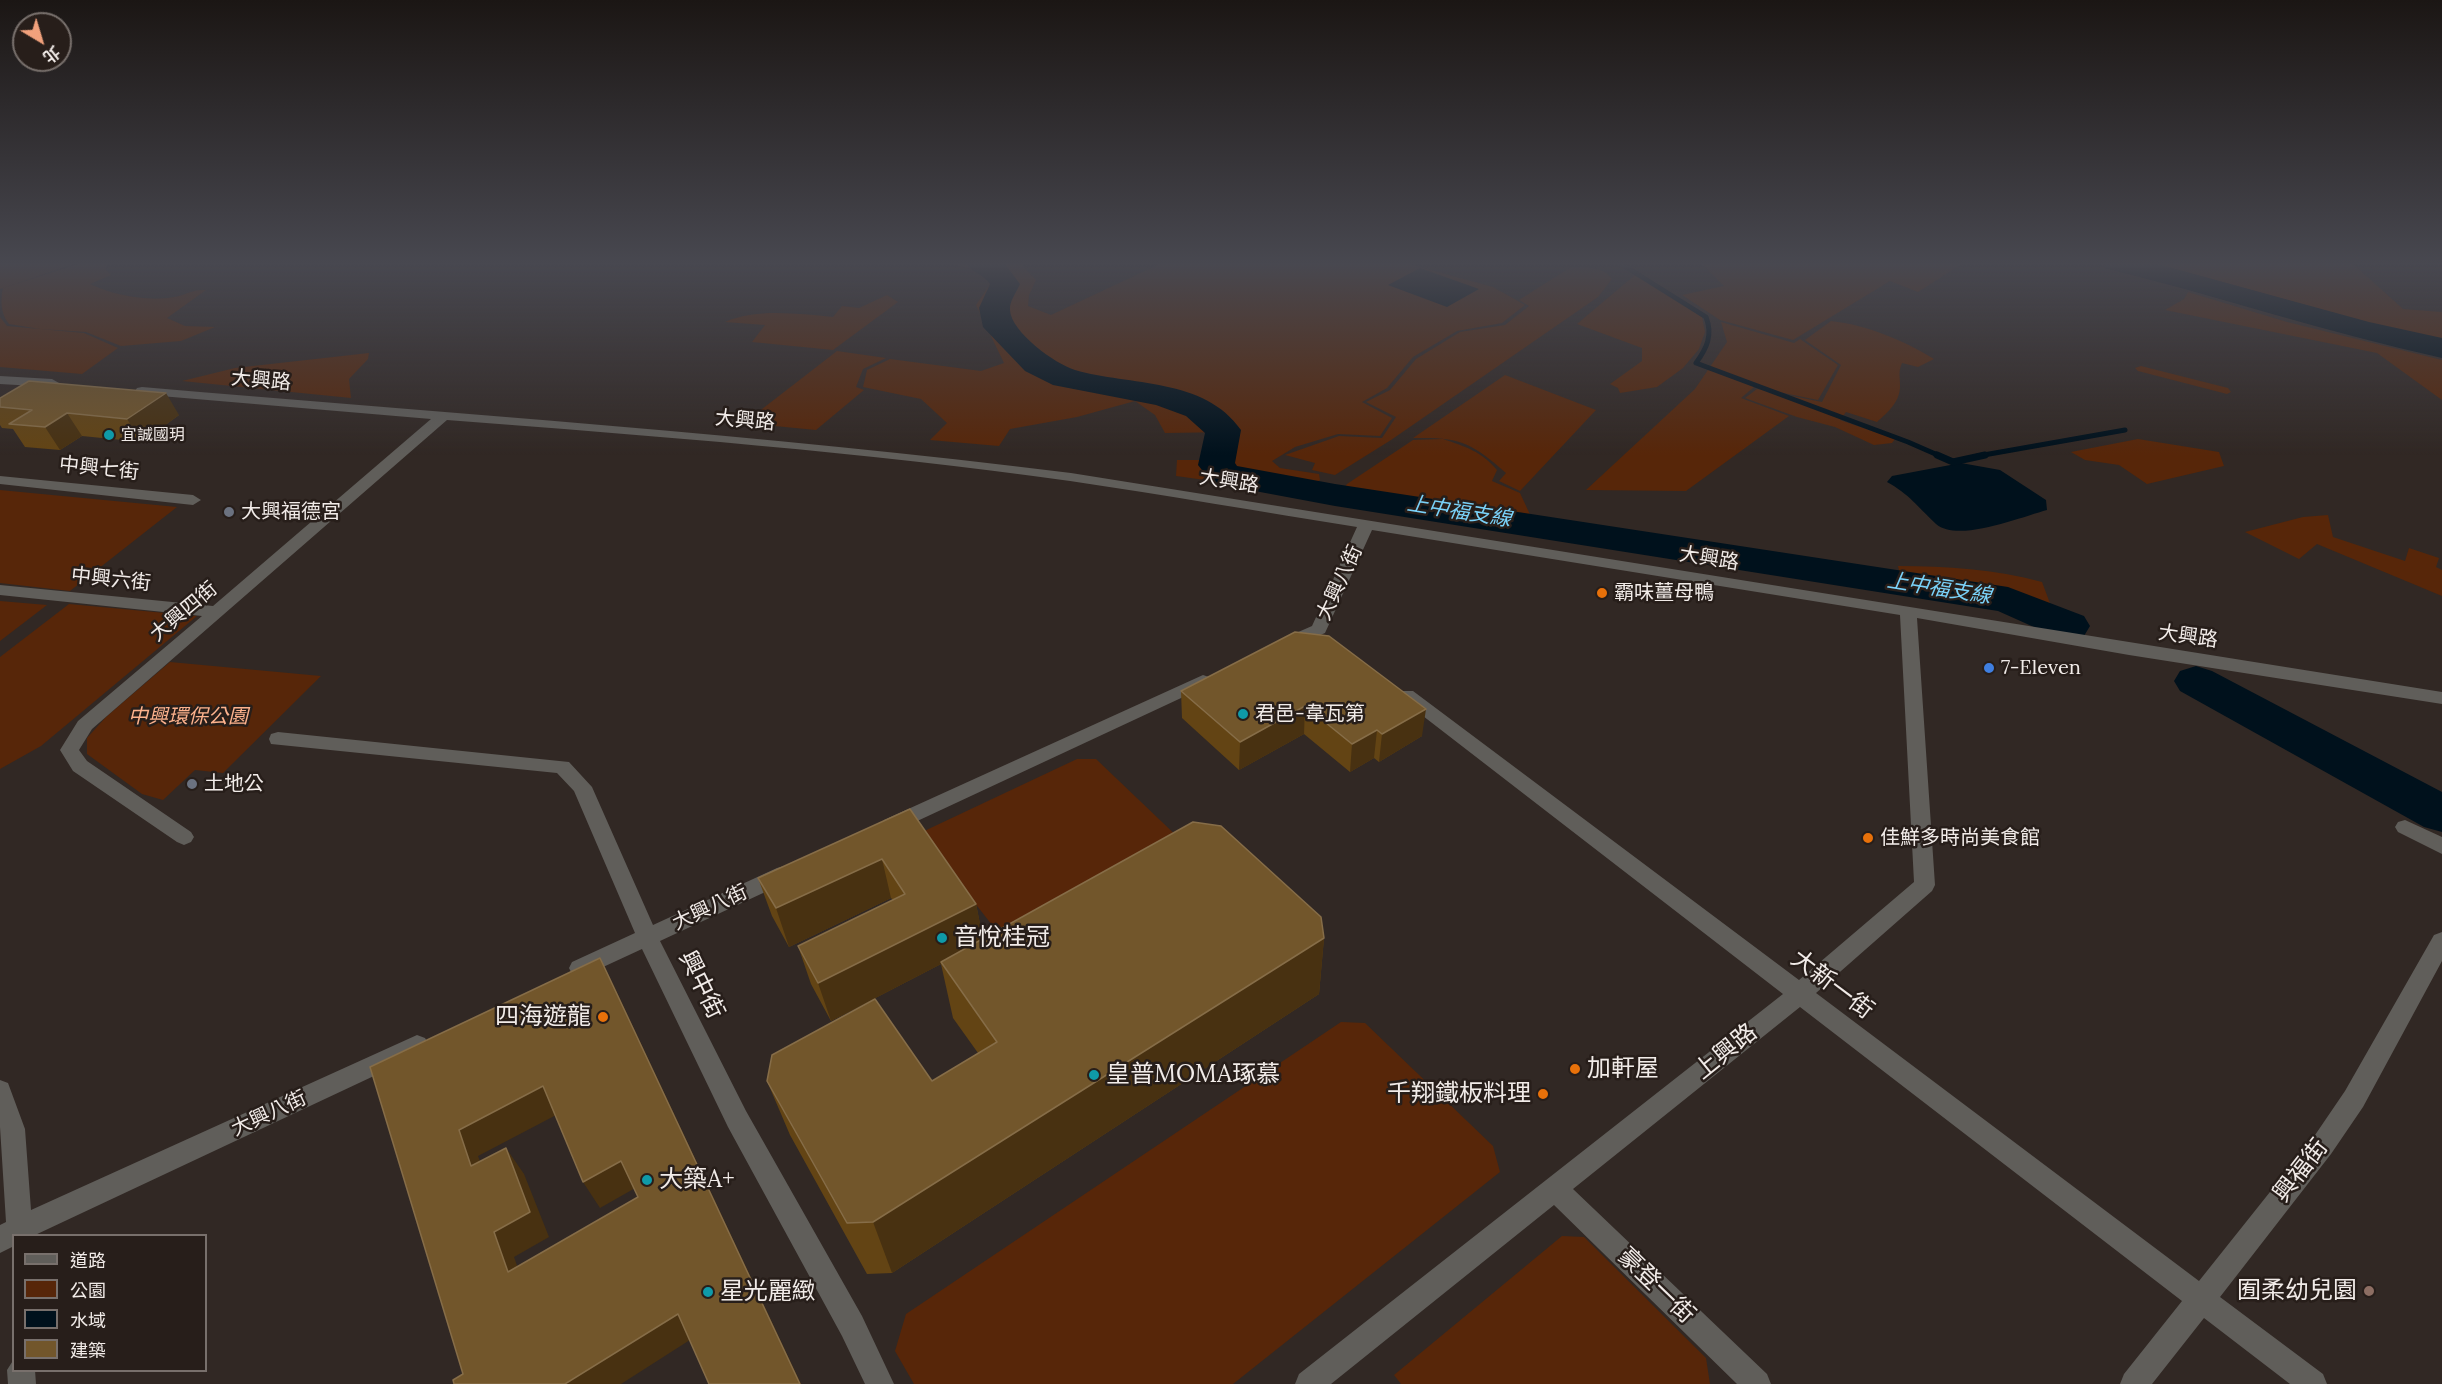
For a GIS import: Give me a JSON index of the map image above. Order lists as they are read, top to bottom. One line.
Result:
{"streets":{"street":["大興路","中興七街","中興六街","大興八街","大興四街","興中街","大新一街","上興路","興福街","豪登一街"]},"crossings":[["大興路","大興八街"],["大興路","大興四街"],["大興路","上興路"],["中興六街","大興四街"],["大興八街","興中街"],["大新一街","上興路"],["大新一街","興福街"],["上興路","豪登一街"]],"water":["上中福支線"],"parks":["中興環保公園"],"places":["宜誠國玥","大興福德宮","霸味薑母鴨","7-Eleven","君邑-韋瓦第","土地公","佳鮮多時尚美食館","音悅桂冠","四海遊龍","加軒屋","皇普MOMA琢慕","千翔鐵板料理","大築A+","囿柔幼兒園","星光麗緻"],"legend":["道路","公園","水域","建築"],"north":"bottom right"}
